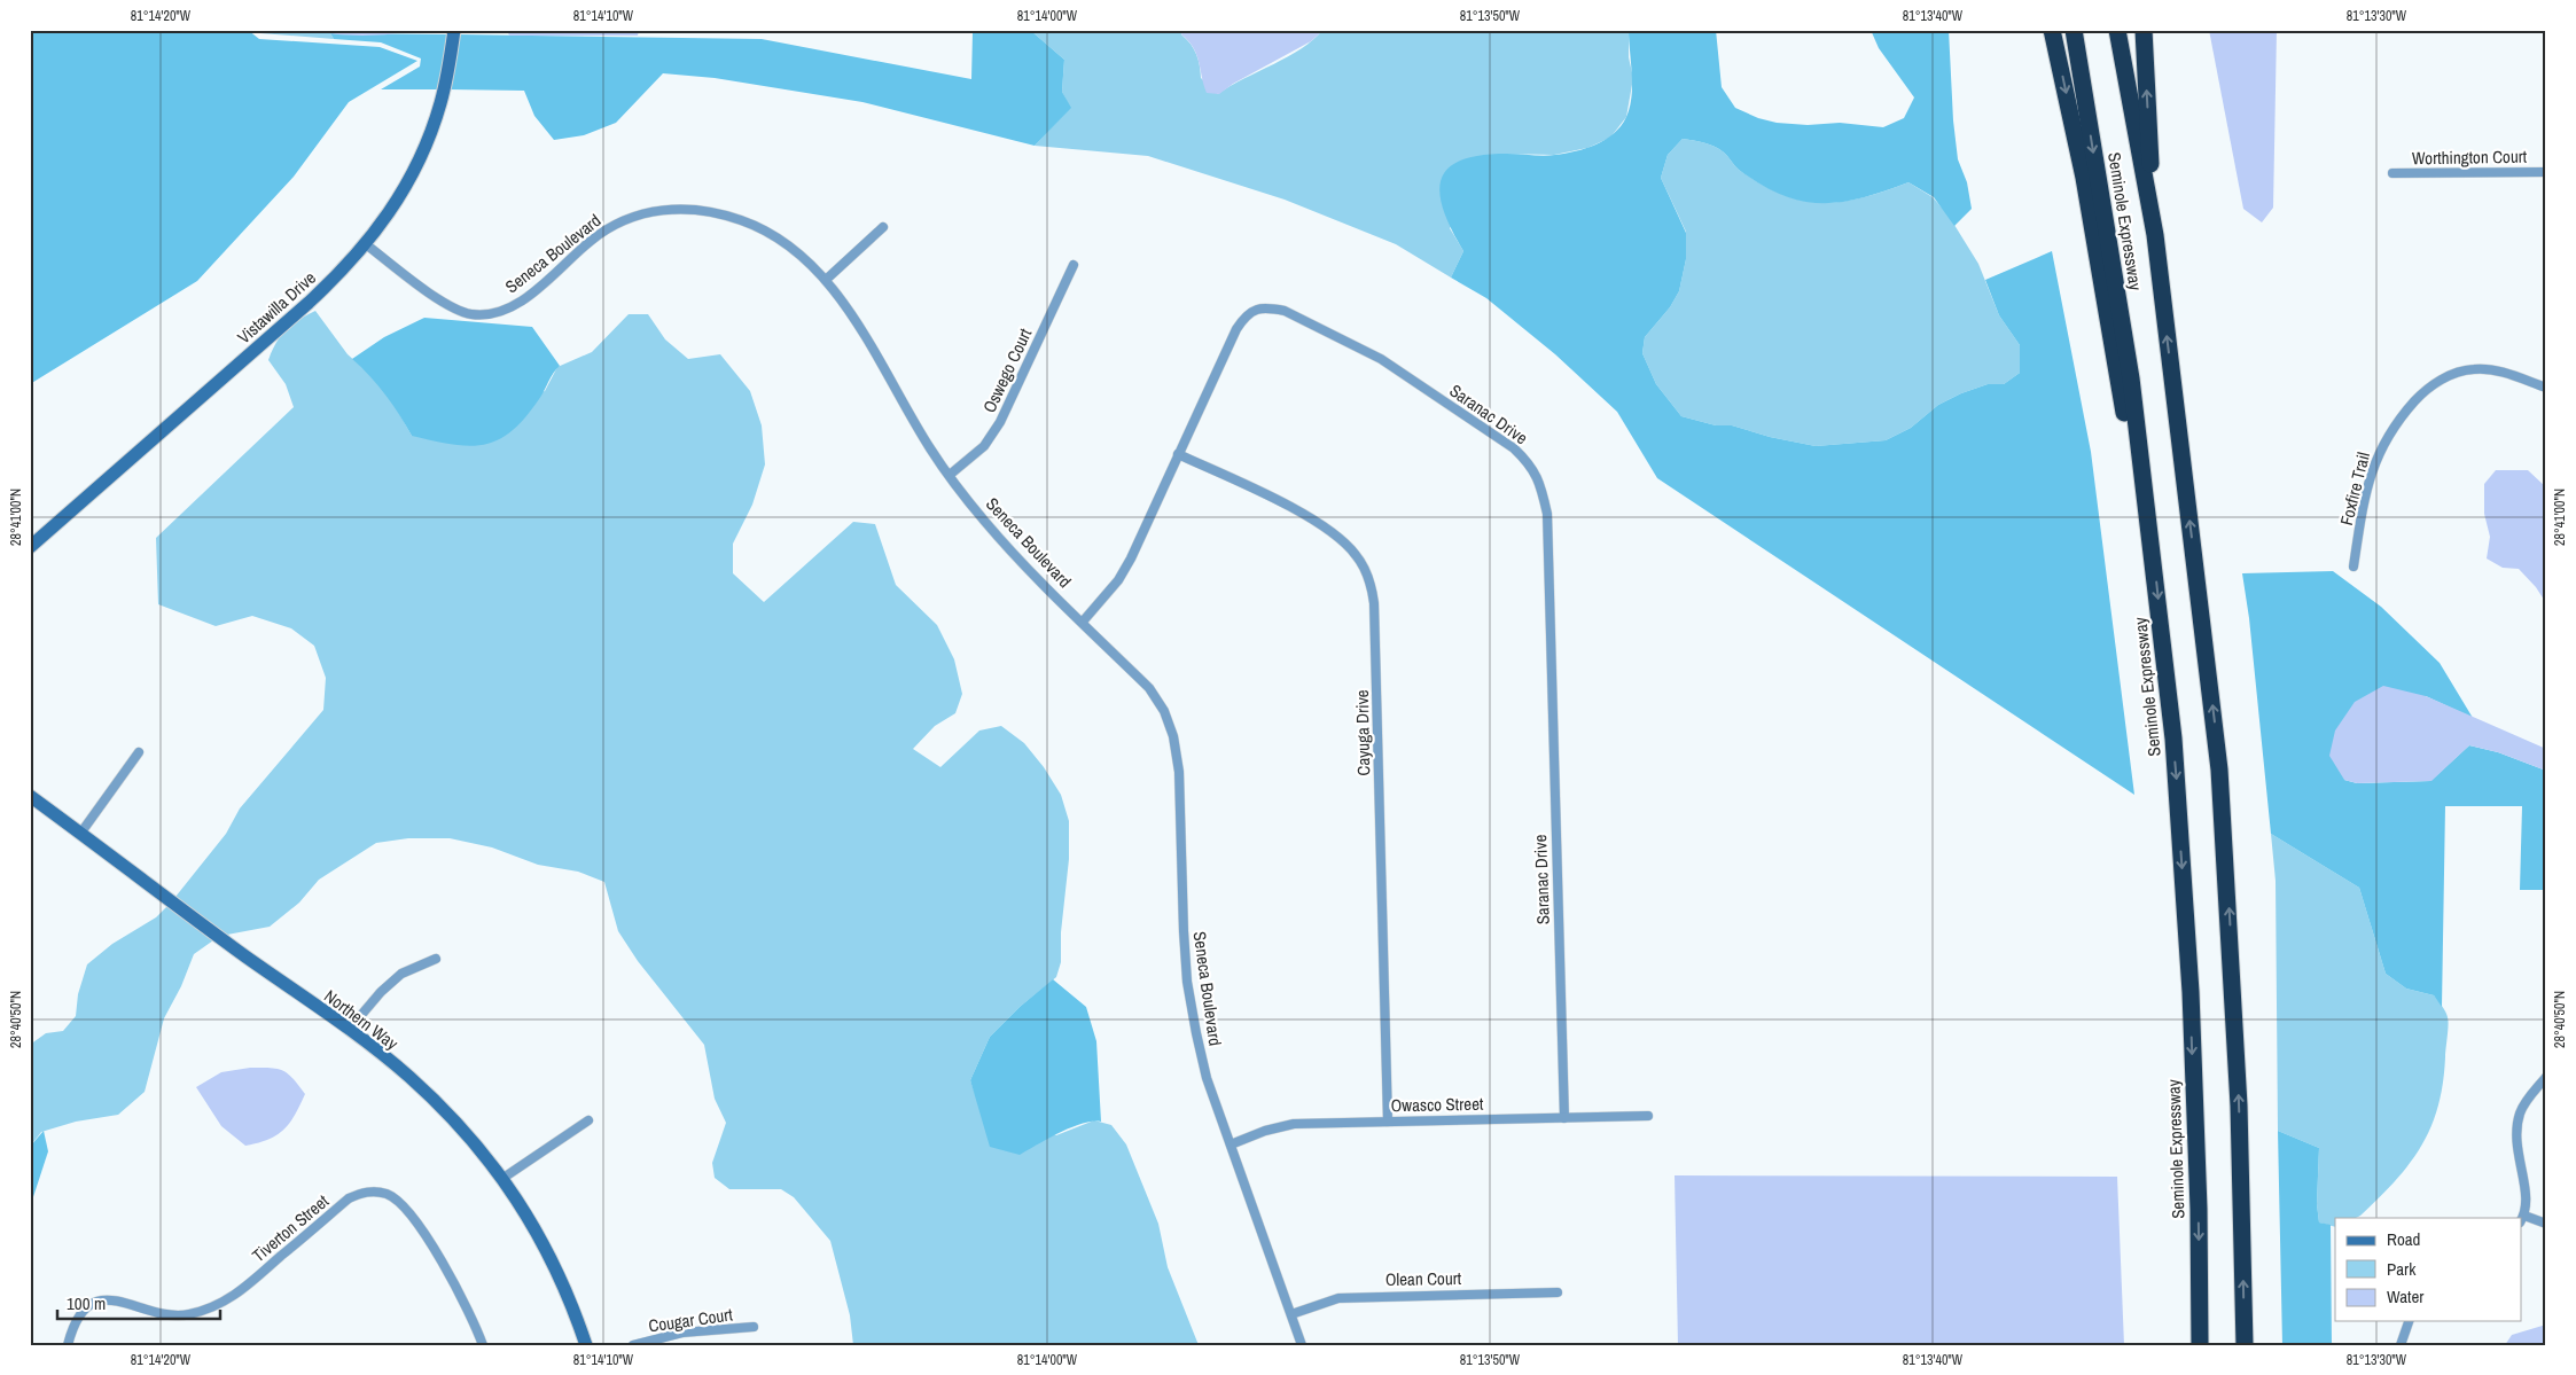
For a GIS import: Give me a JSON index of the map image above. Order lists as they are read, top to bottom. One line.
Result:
{"streets":{"highway":["Seminole Expressway"],"street":["Worthington Court","Seneca Boulevard","Vistawilla Drive","Oswego Court","Saranac Drive","Foxfire Trail","Cayuga Drive","Northern Way","Owasco Street","Tiverton Street","Olean Court","Cougar Court"]},"crossings":[["Seneca Boulevard","Vistawilla Drive"],["Seneca Boulevard","Oswego Court"],["Seneca Boulevard","Saranac Drive"],["Seneca Boulevard","Owasco Street"],["Seneca Boulevard","Olean Court"],["Saranac Drive","Cayuga Drive"],["Saranac Drive","Owasco Street"],["Cayuga Drive","Owasco Street"]],"legend":["Road","Park","Water"],"scale_bar":"100 m","coordinates":["81°14'20\"W","81°14'10\"W","81°14'00\"W","81°13'50\"W","81°13'40\"W","81°13'30\"W","28°41'00\"N","28°40'50\"N"]}
